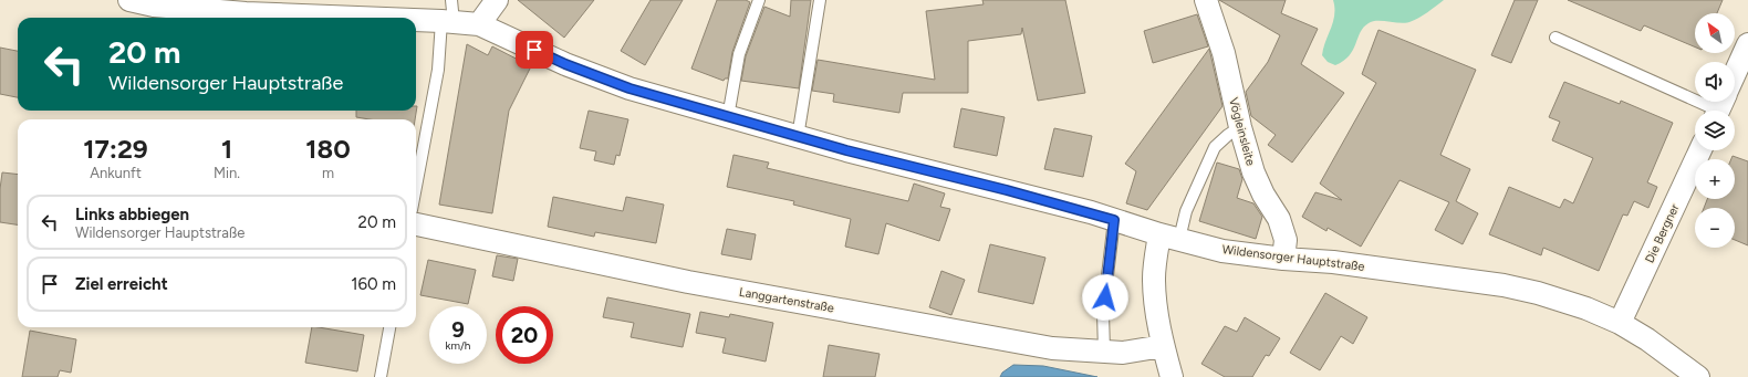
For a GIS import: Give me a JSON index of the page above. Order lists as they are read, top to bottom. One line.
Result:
{"streets":{"street":["Vögleinsleite","Die Bergner","Wildensorger Hauptstraße","Langgartenstraße"]},"crossings":[["Vögleinsleite","Wildensorger Hauptstraße"],["Die Bergner","Wildensorger Hauptstraße"]],"north":"top left","page":{"map_buttons":["+","−"],"turn":["20 m","Wildensorger Hauptstraße"],"eta":["17:29","Ankunft","1","Min.","180","m"],"list":[{"name":"Links abbiegen","note":"Wildensorger Hauptstraße","value":"20 m"},{"name":"Ziel erreicht","value":"160 m"}],"speed":"9 km/h","limit":"20"}}
